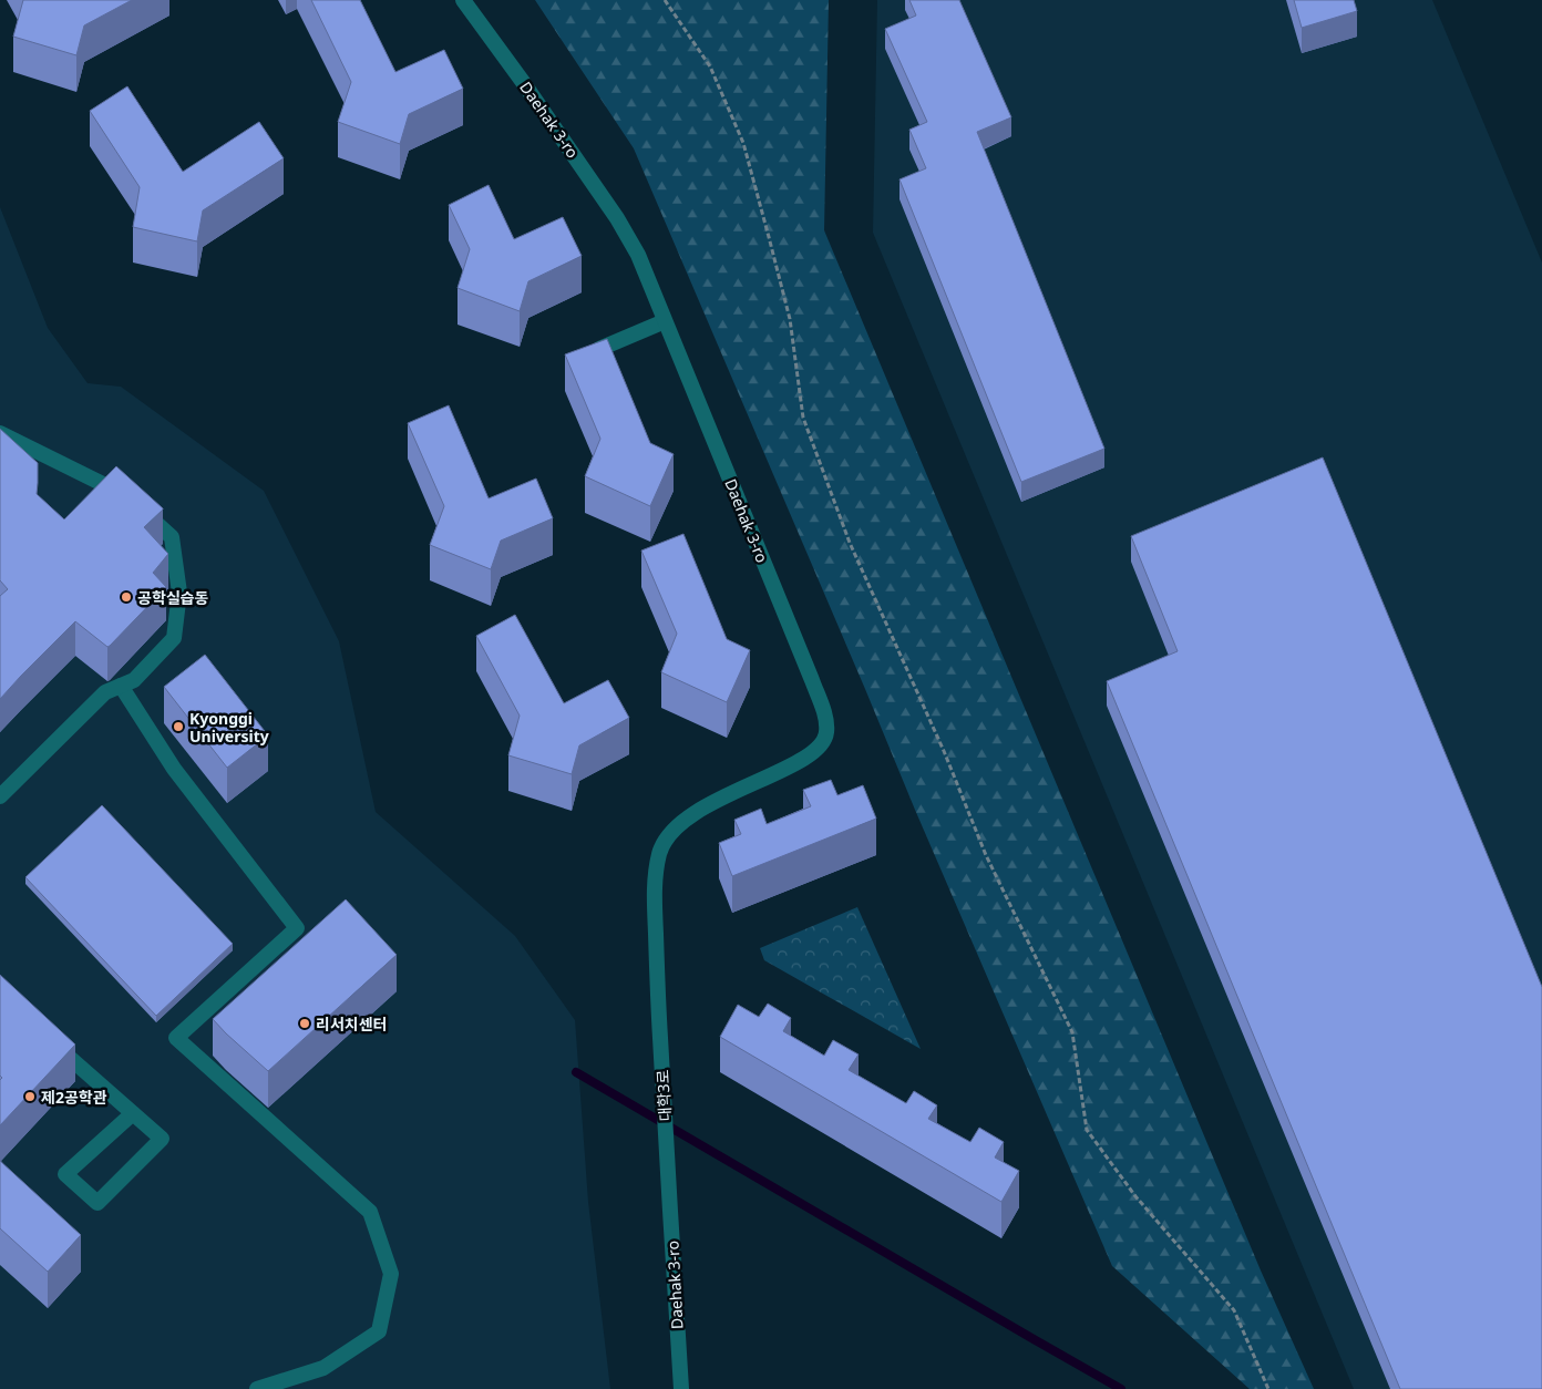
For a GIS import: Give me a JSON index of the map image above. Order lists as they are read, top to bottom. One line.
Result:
{"streets":{"street":["Daehak 3-ro","대학3로"]},"crossings":[["Daehak 3-ro","대학3로"]],"places":["공학실습동","Kyonggi University","리서치센터","제2공학관"]}
